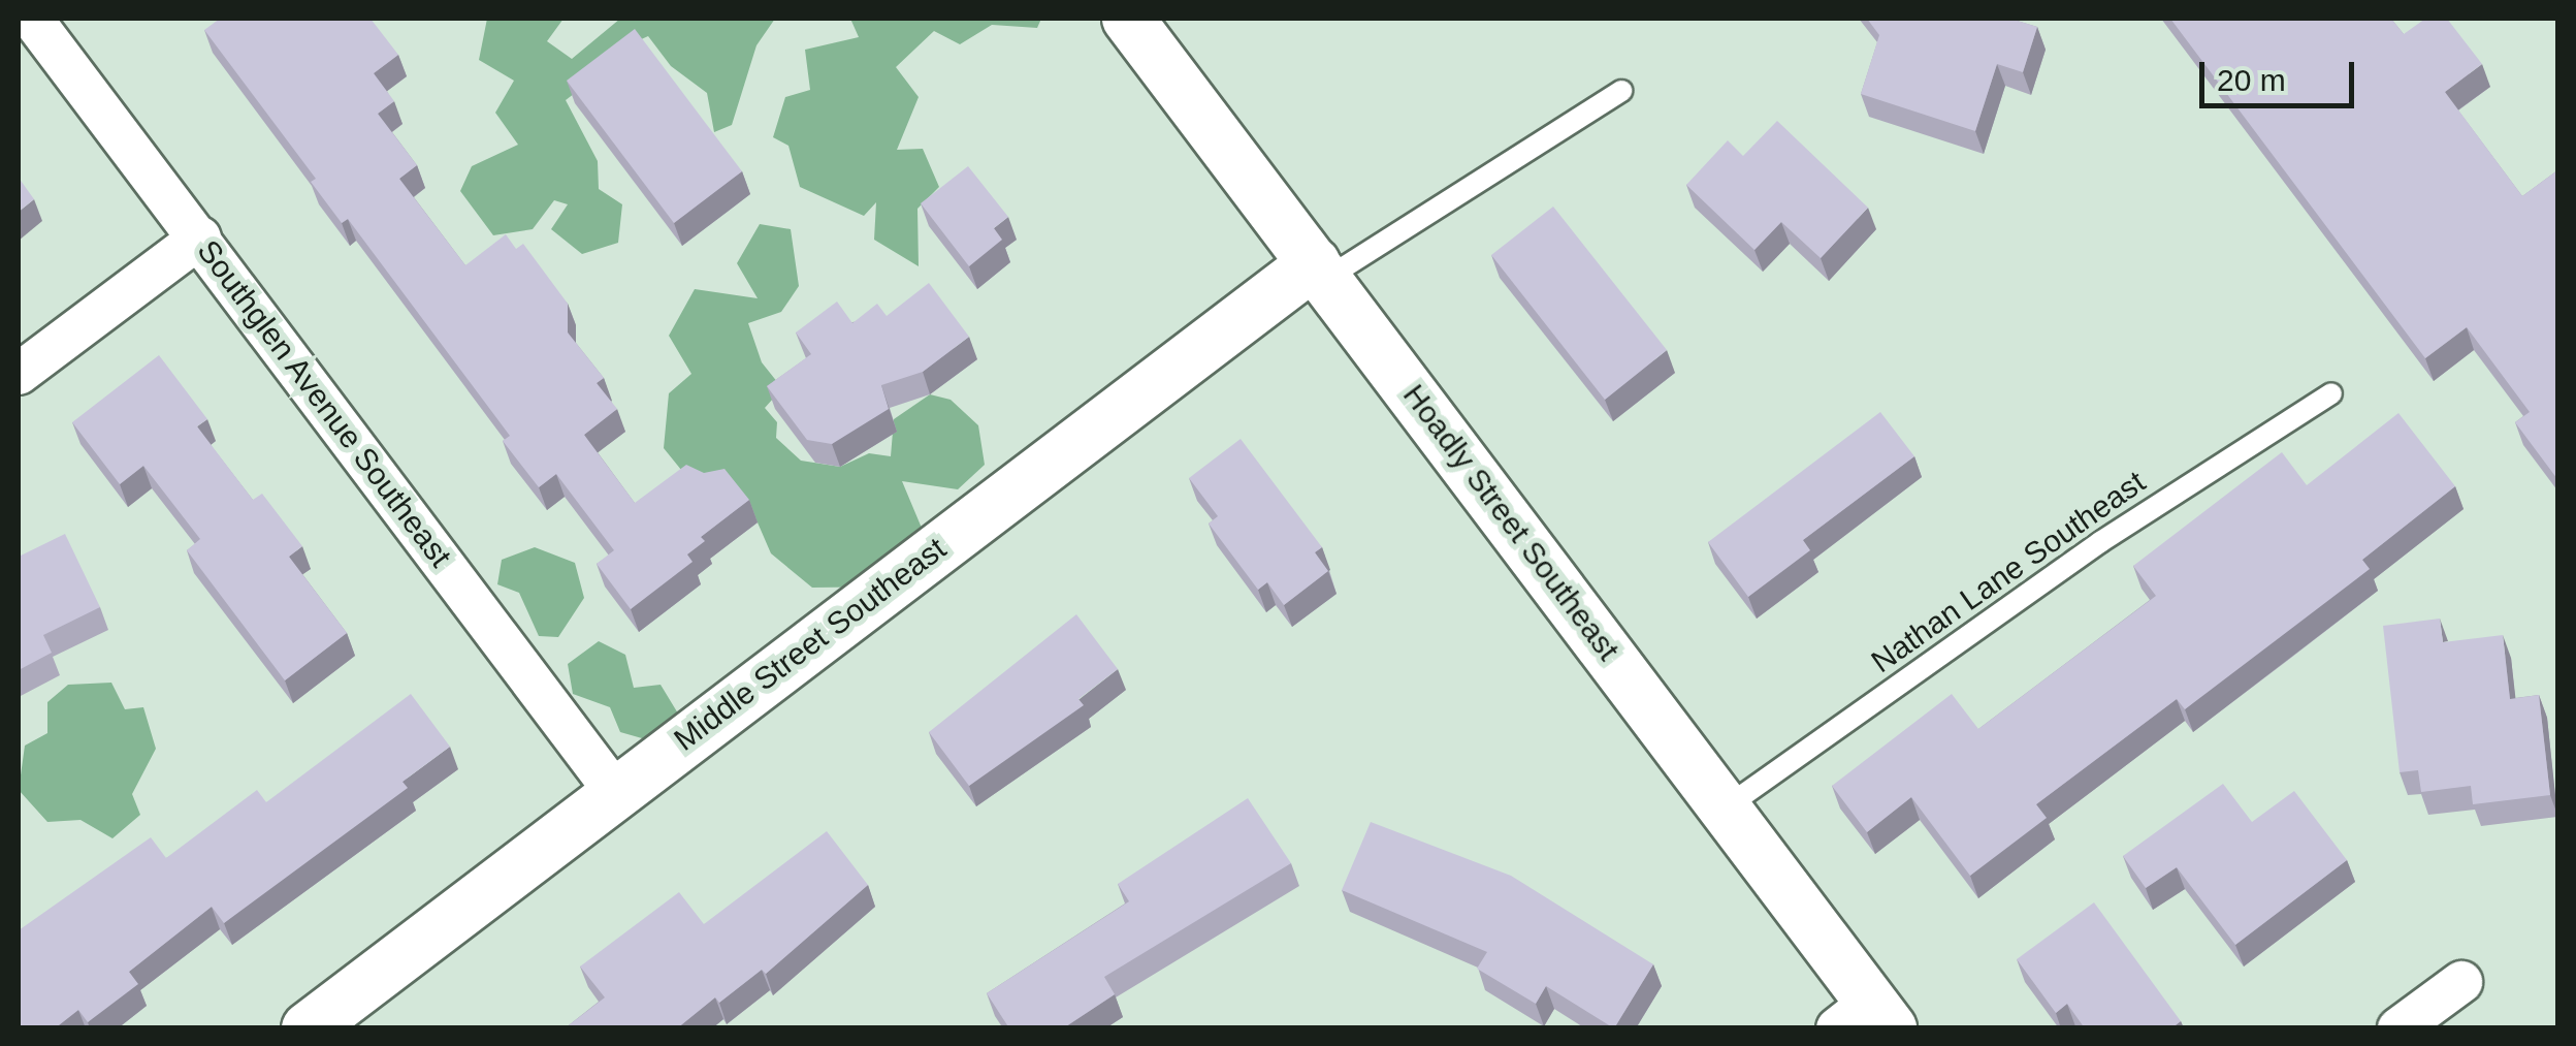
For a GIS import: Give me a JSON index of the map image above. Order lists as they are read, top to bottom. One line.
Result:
{"streets":{"street":["Southglen Avenue Southeast","Hoadly Street Southeast","Middle Street Southeast"],"lane":["Nathan Lane Southeast"]},"crossings":[["Southglen Avenue Southeast","Middle Street Southeast"],["Hoadly Street Southeast","Nathan Lane Southeast"],["Hoadly Street Southeast","Middle Street Southeast"]],"scale_bar":"20 m"}
